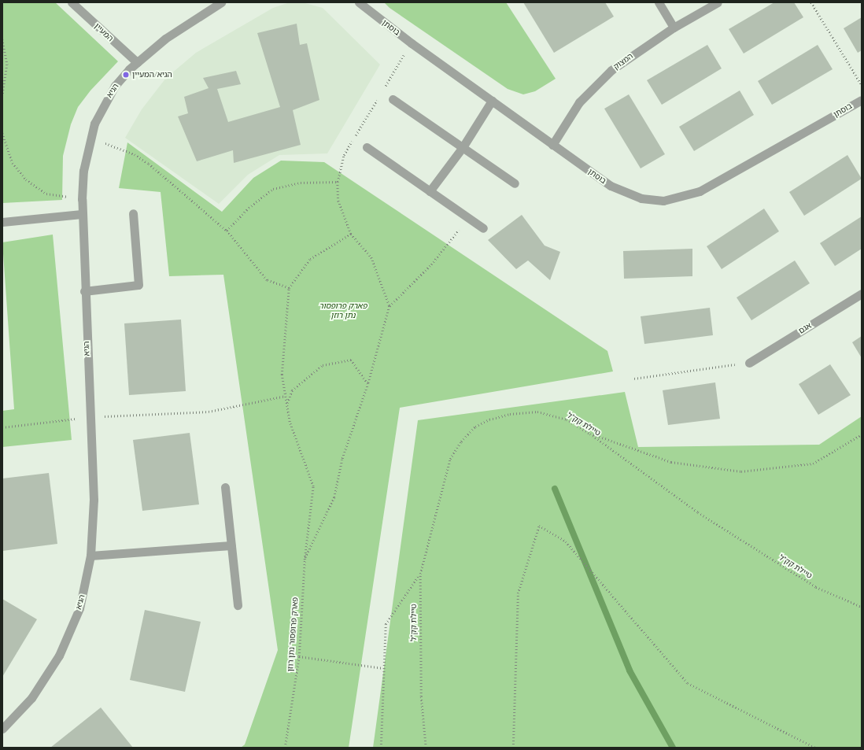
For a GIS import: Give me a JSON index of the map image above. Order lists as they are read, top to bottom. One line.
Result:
{"streets":{"street":["בוסתן","המעיין","המצוק","הגיא","אגם"],"path":["טיילת קק\"ל","פארק פרופסור נתן רוזן"]},"crossings":[["בוסתן","המצוק"],["המעיין","הגיא"]],"parks":["פארק פרופסור נתן רוזן"],"places":["הגיא/המעיין"]}
